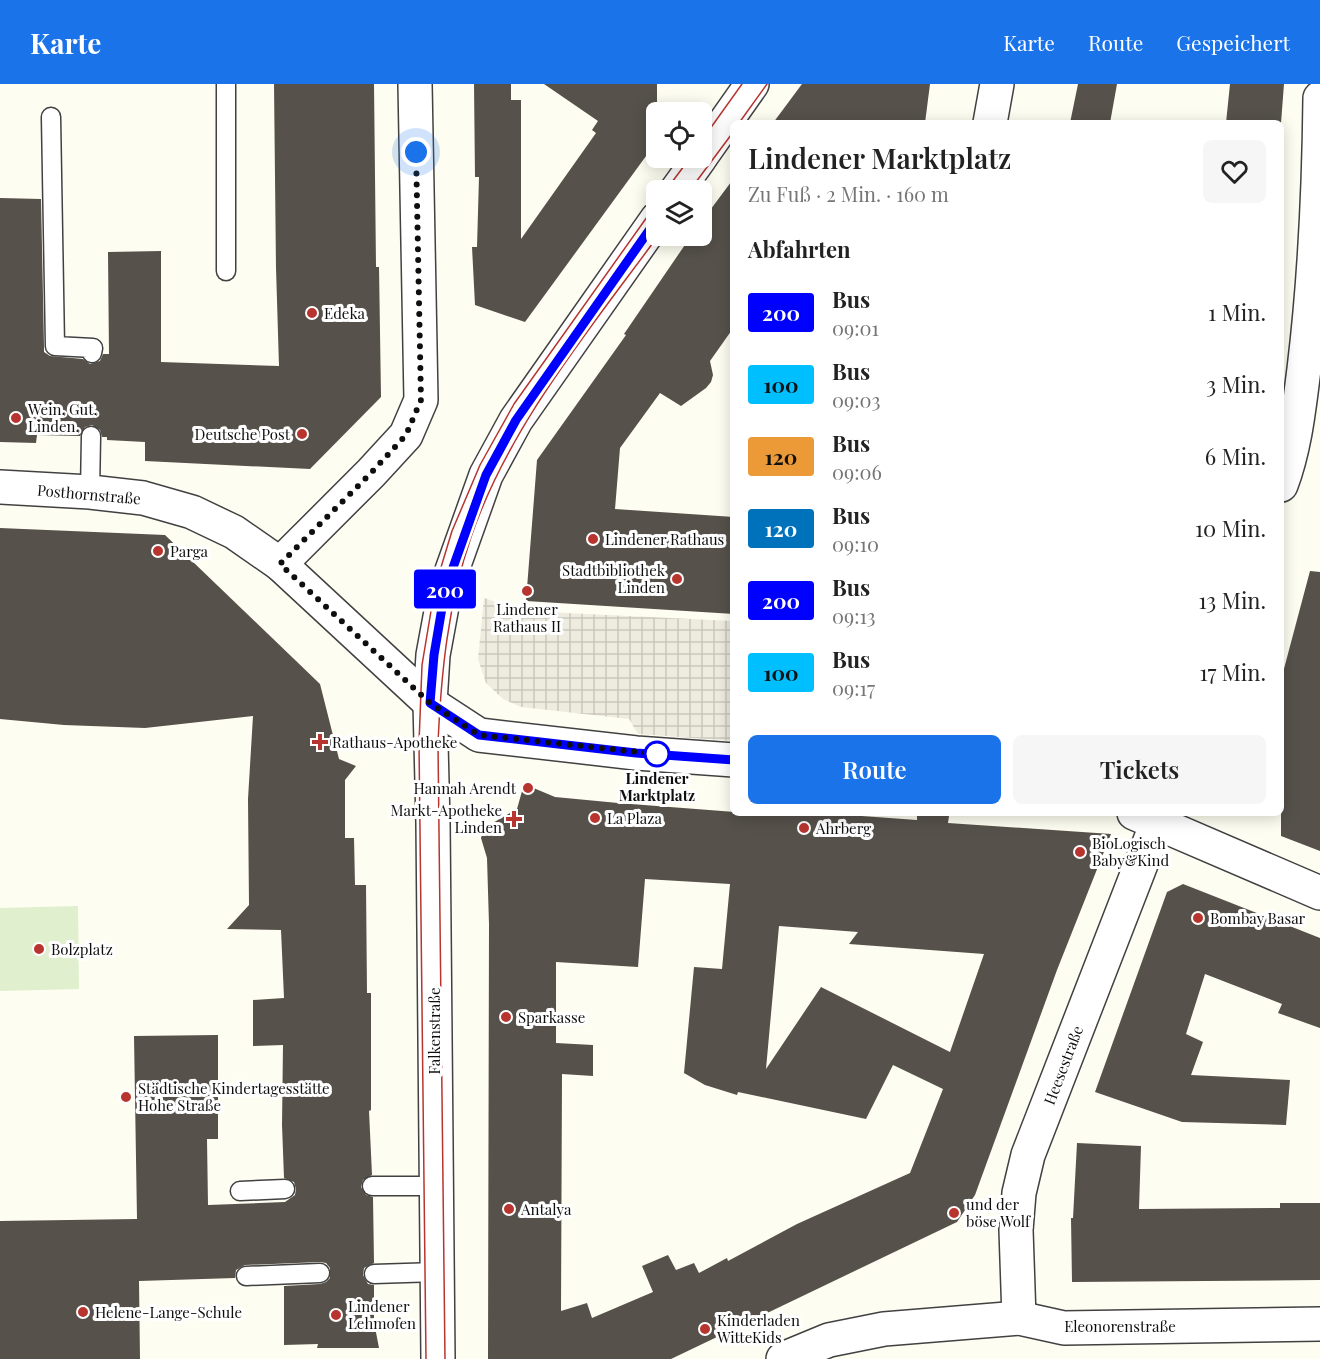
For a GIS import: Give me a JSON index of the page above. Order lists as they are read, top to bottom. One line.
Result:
{"streets":{"street":["Posthornstraße","Falkenstraße","Heesestraße","Eleonorenstraße"]},"crossings":[["Posthornstraße","Falkenstraße"],["Heesestraße","Eleonorenstraße"]],"places":{"other":["Edeka","Wein. Gut. Linden.","Deutsche Post","Lindener Rathaus","Parga","Stadtbibliothek Linden","Lindener Rathaus II","Lindener Marktplatz","Hannah Arendt","La Plaza","Ahrberg","BioLogisch Baby&Kind","Bombay Basar","Bolzplatz","Sparkasse","Städtische Kindertagesstätte Hohe Straße","Antalya","und der böse Wolf","Helene-Lange-Schule","Lindener Lehmofen","Kinderladen WitteKids"],"health":["Rathaus-Apotheke","Markt-Apotheke Linden"]},"lines":["bus line 200"],"page":{"header":"Karte","nav":["Karte","Route","Gespeichert"],"on_map":"200","heading":[["Lindener Marktplatz","Zu Fuß · 2 Min. · 160 m"],"Abfahrten"],"list":[{"mark":"200","name":"Bus","note":"09:01","value":"1 Min."},{"mark":"100","name":"Bus","note":"09:03","value":"3 Min."},{"mark":"120","name":"Bus","note":"09:06","value":"6 Min."},{"mark":"120","name":"Bus","note":"09:10","value":"10 Min."},{"mark":"200","name":"Bus","note":"09:13","value":"13 Min."},{"mark":"100","name":"Bus","note":"09:17","value":"17 Min."}],"buttons":["Route","Tickets"]}}
